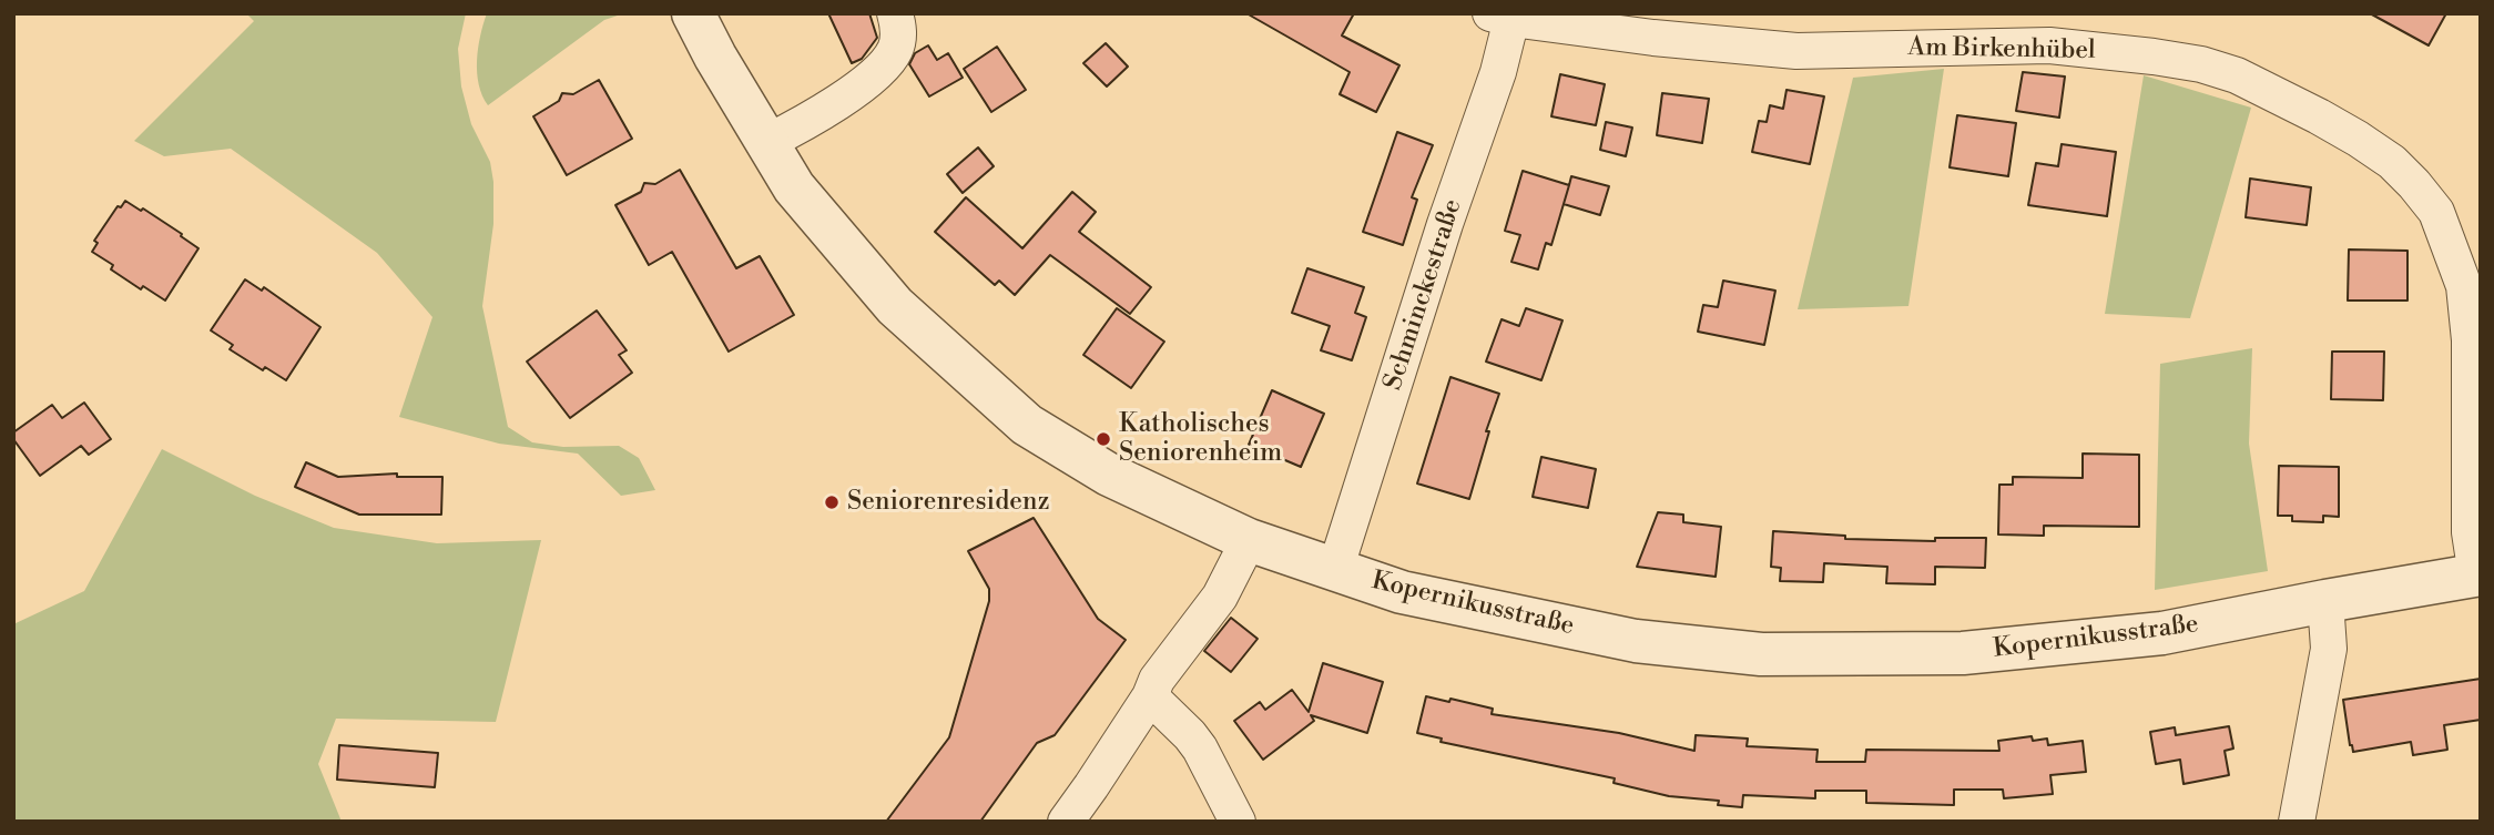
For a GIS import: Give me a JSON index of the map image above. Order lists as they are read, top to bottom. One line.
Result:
{"streets":{"street":["Am Birkenhübel","Schminckestraße","Kopernikusstraße"]},"crossings":[["Am Birkenhübel","Schminckestraße"],["Am Birkenhübel","Kopernikusstraße"],["Schminckestraße","Kopernikusstraße"]],"places":["Katholisches Seniorenheim","Seniorenresidenz"]}
